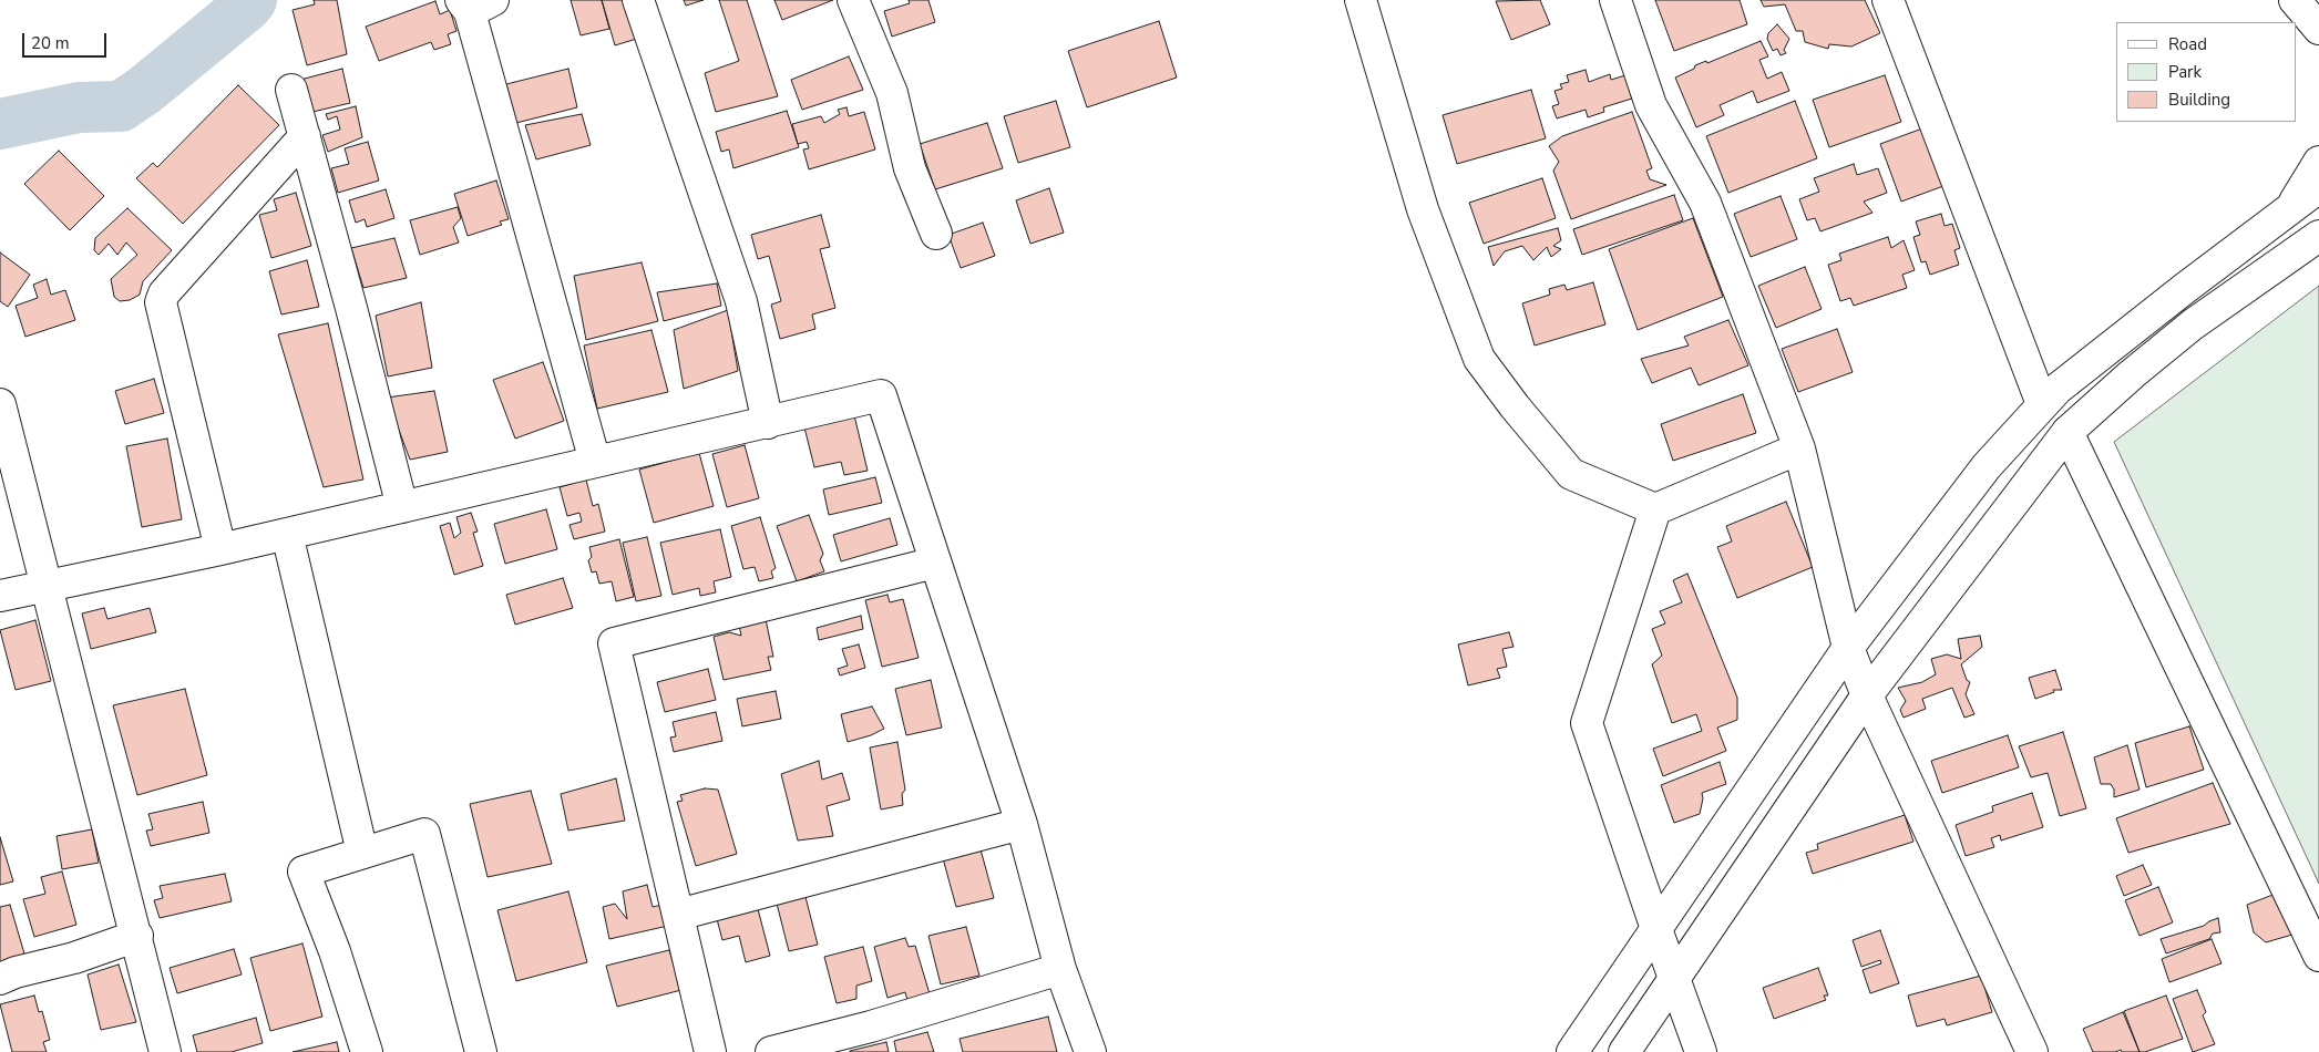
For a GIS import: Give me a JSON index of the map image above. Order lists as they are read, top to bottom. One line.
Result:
{"legend":["Road","Park","Building"],"scale_bar":"20 m"}
